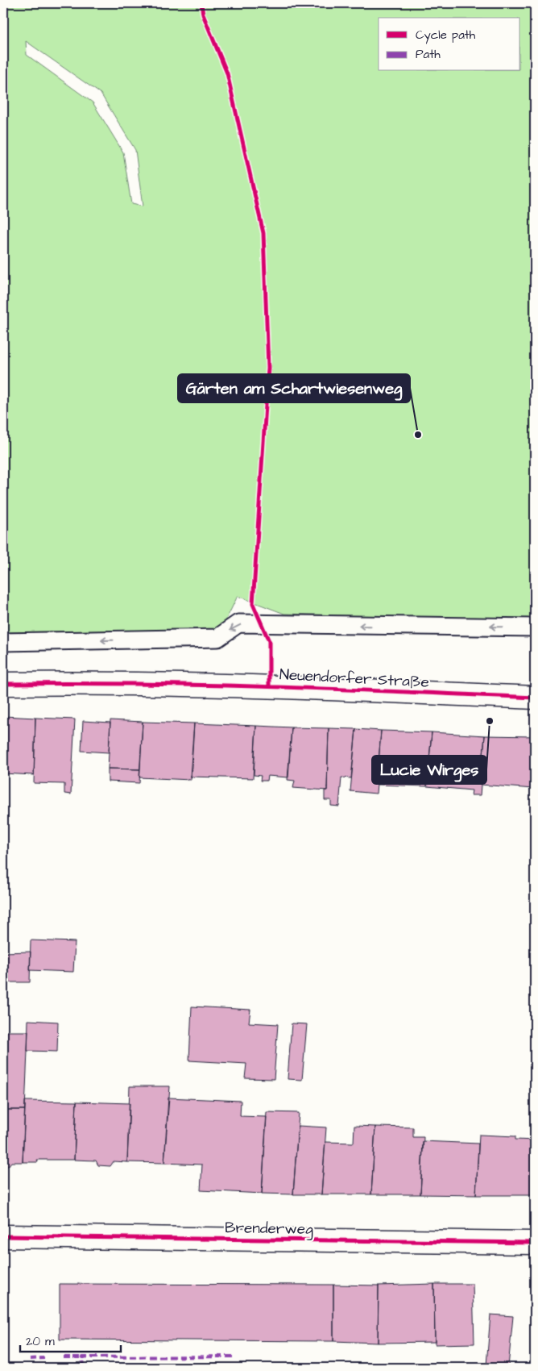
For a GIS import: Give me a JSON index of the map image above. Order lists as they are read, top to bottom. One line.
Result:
{"streets":{"street":["Neuendorfer Straße","Brenderweg"]},"places":["Gärten am Schartwiesenweg","Lucie Wirges"],"legend":["Cycle path","Path"],"scale_bar":"20 m"}
